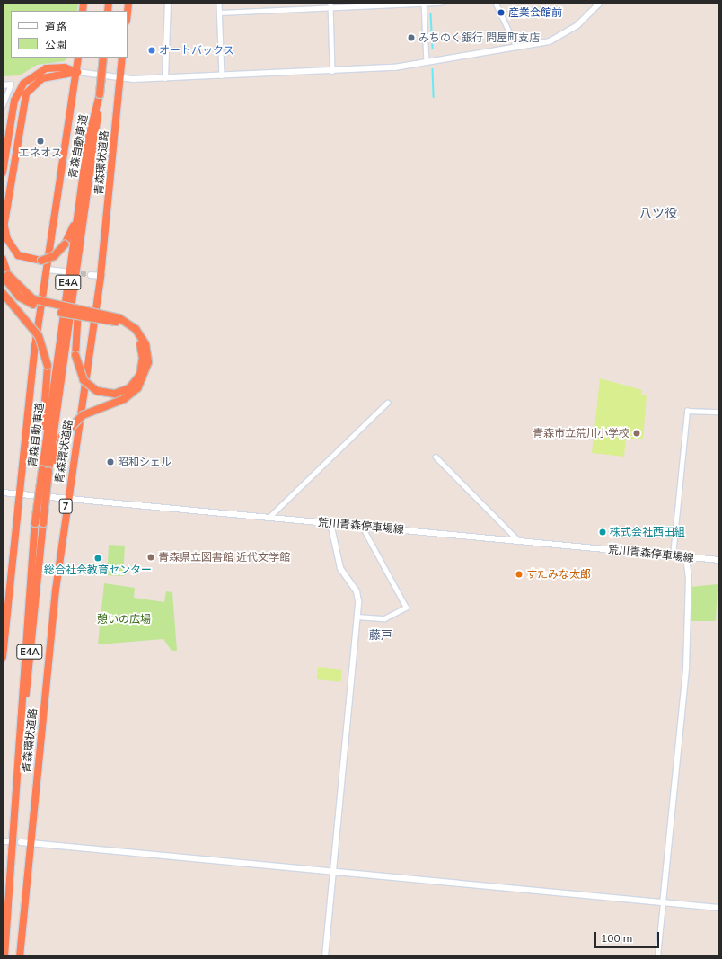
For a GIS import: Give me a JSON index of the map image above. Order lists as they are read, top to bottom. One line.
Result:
{"streets":{"highway":["青森自動車道","青森環状道路","E4A","7"],"street":["荒川青森停車場線"]},"crossings":[["青森環状道路","荒川青森停車場線"]],"districts":["八ツ役","藤戸"],"parks":["憩いの広場"],"places":["産業会館前","みちのく銀行 問屋町支店","オートバックス","エネオス","青森市立荒川小学校","昭和シェル","株式会社西田組","青森県立図書館 近代文学館","総合社会教育センター","すたみな太郎"],"legend":["道路","公園"],"scale_bar":"100 m"}
